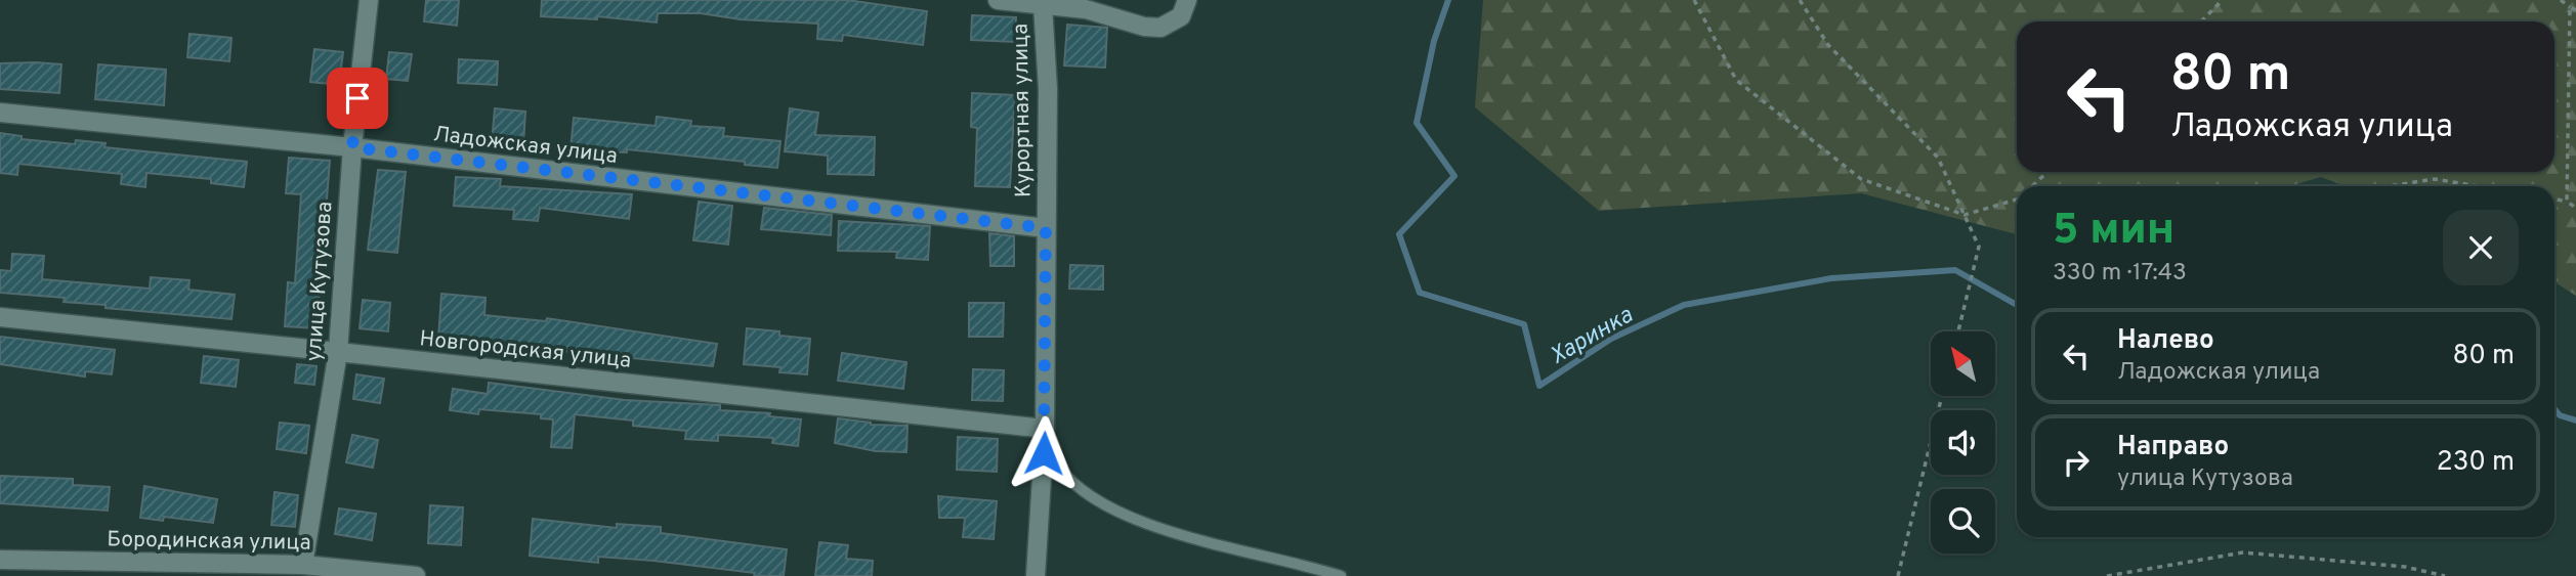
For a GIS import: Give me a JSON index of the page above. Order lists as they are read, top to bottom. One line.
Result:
{"streets":{"street":["Курортная улица","Ладожская улица","улица Кутузова","Новгородская улица","Бородинская улица"]},"crossings":[["Курортная улица","Ладожская улица"],["Курортная улица","Новгородская улица"],["Ладожская улица","улица Кутузова"],["улица Кутузова","Новгородская улица"],["улица Кутузова","Бородинская улица"]],"water":["Харинка"],"north":"top left","page":{"turn":["80 m","Ладожская улица"],"heading":["5 мин","330 m · 17:43"],"list":[{"name":"Налево","note":"Ладожская улица","value":"80 m"},{"name":"Направо","note":"улица Кутузова","value":"230 m"}]}}
